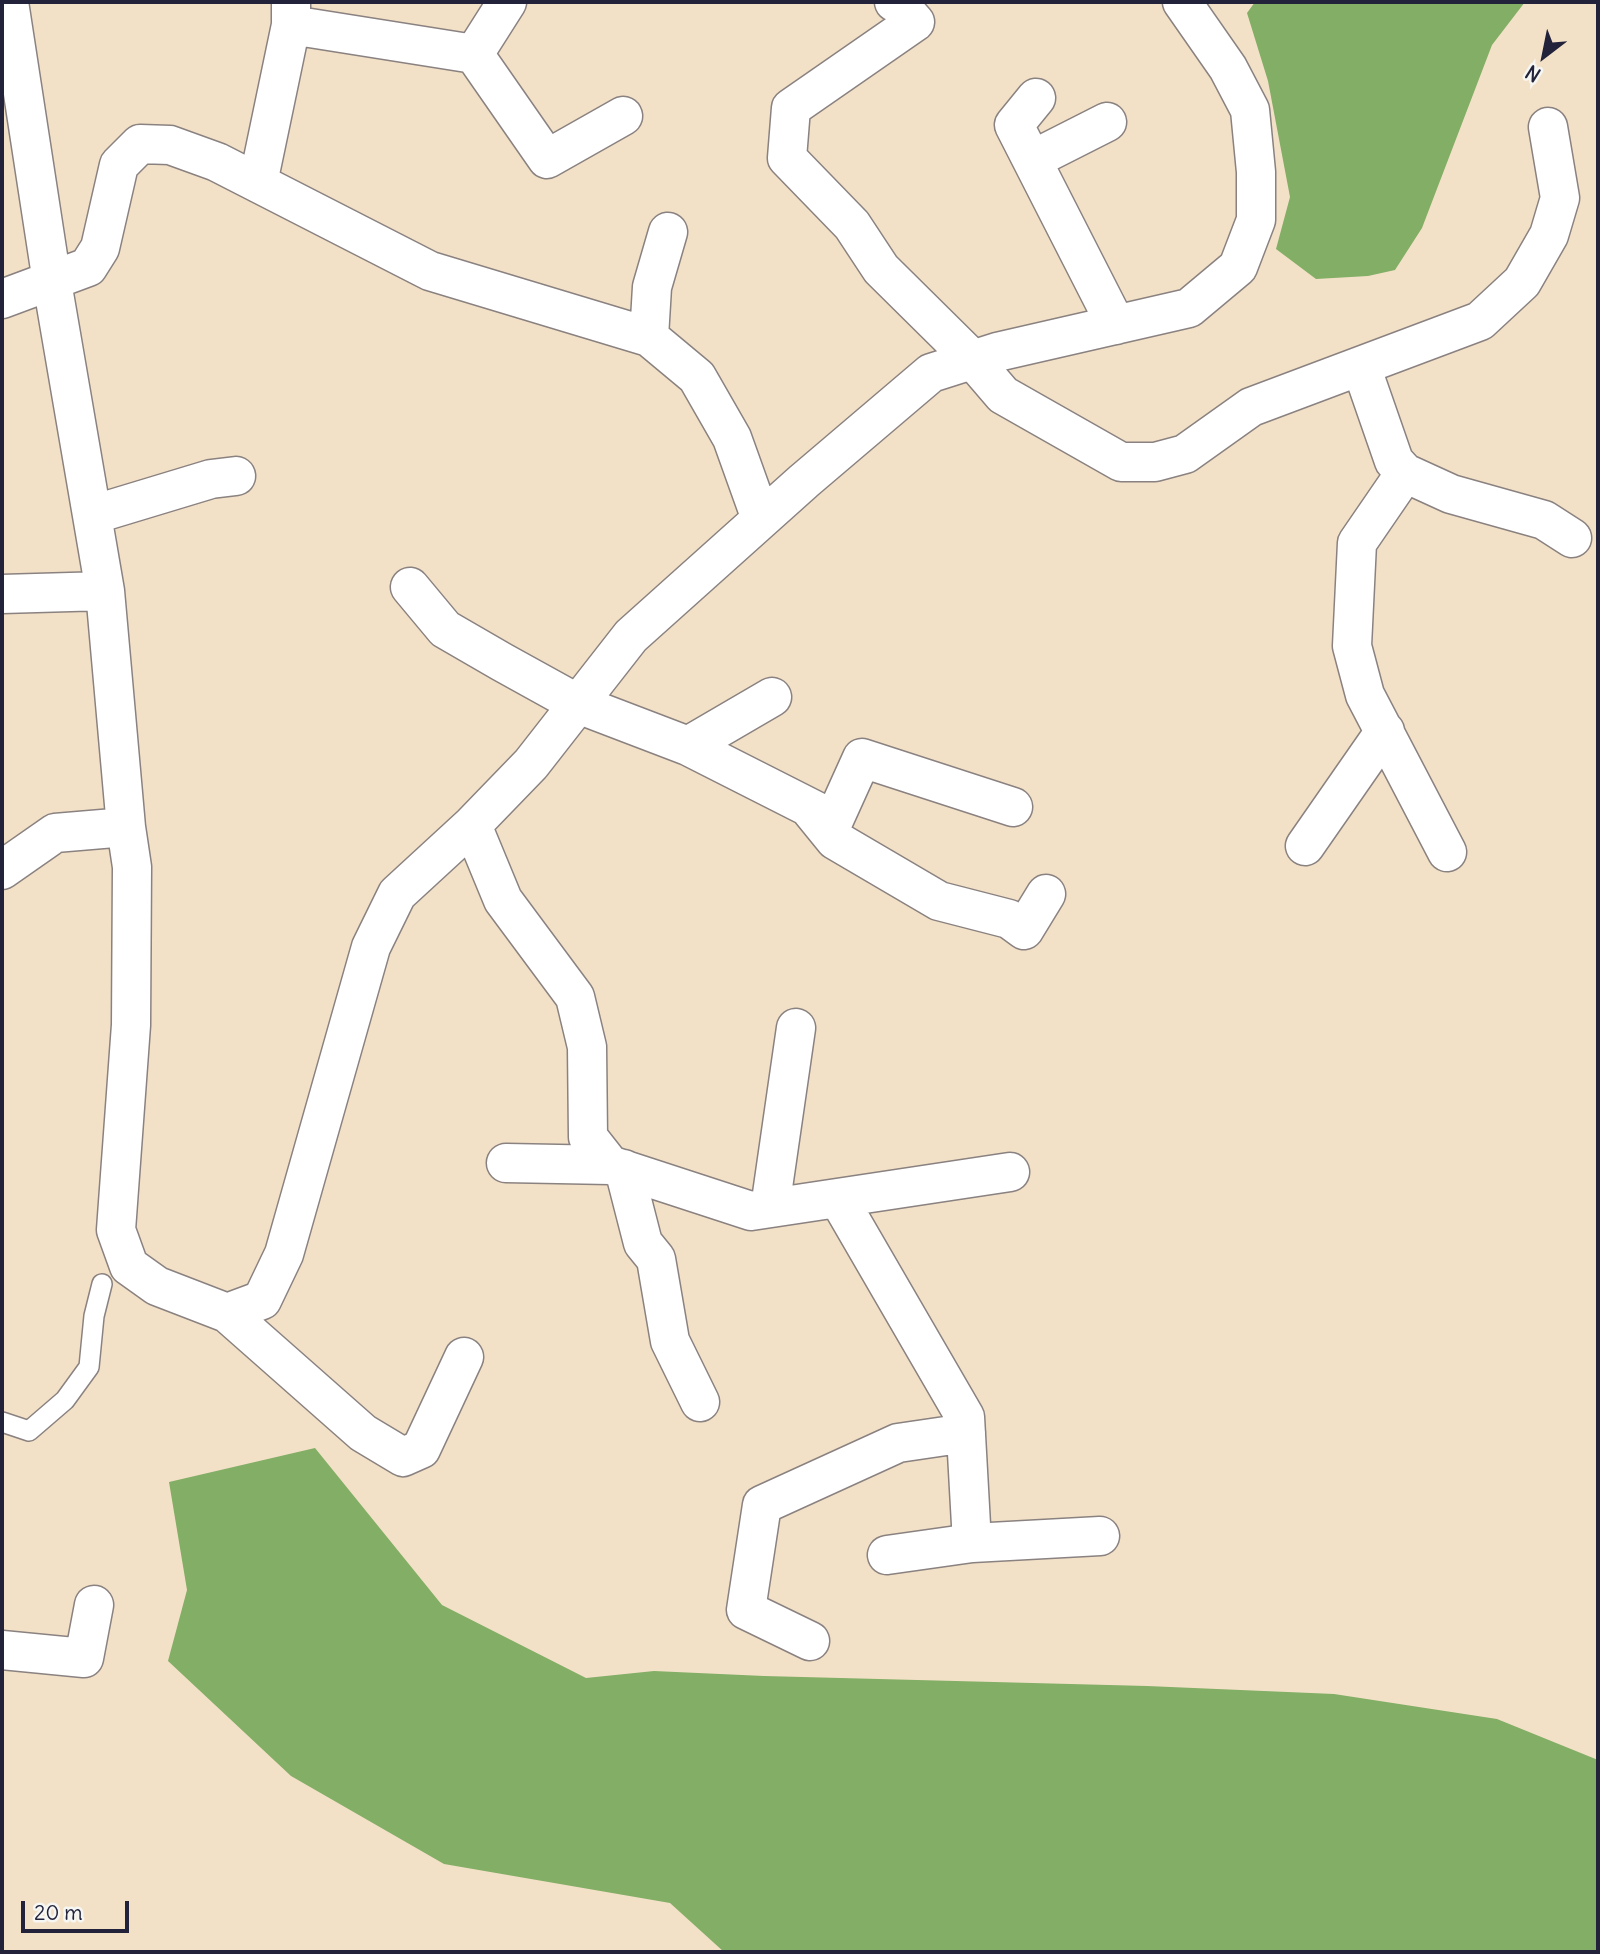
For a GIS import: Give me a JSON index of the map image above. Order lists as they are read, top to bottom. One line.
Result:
{"scale_bar":"20 m","north":"bottom left"}
